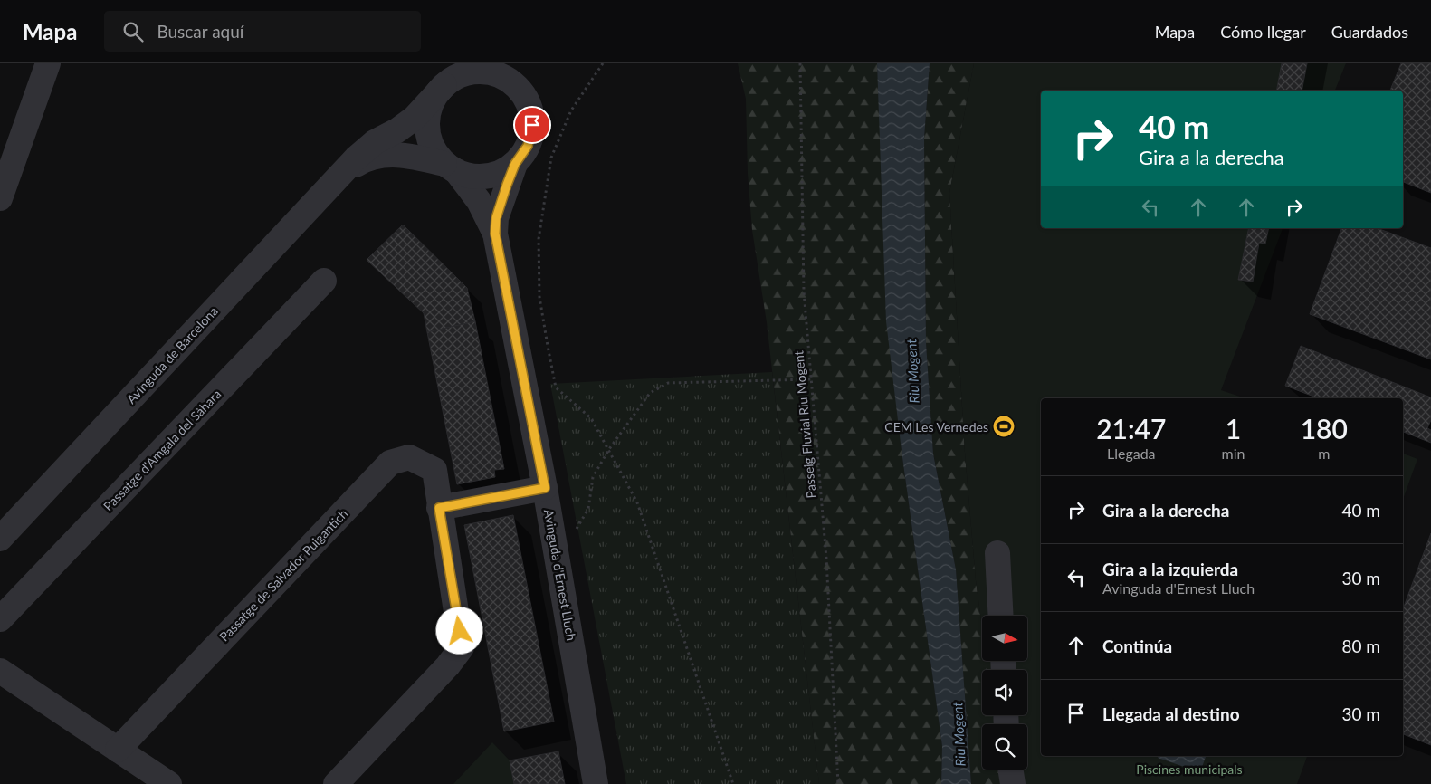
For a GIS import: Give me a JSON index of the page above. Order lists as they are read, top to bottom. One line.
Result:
{"streets":{"street":["Avinguda de Barcelona","Passatge d'Amgala del Sàhara","Passatge de Salvador Puigantich","Avinguda d'Ernest Lluch"],"path":["Passeig Fluvial Riu Mogent"]},"water":["Riu Mogent"],"parks":["Piscines municipals"],"places":{"sports":["CEM Les Vernedes"]},"north":"right","page":{"header":"Mapa","search":"Buscar aquí","nav":["Mapa","Cómo llegar","Guardados"],"turn":["40 m","Gira a la derecha"],"eta":["21:47","Llegada","1","min","180","m"],"list":[{"name":"Gira a la derecha","value":"40 m"},{"name":"Gira a la izquierda","note":"Avinguda d'Ernest Lluch","value":"30 m"},{"name":"Continúa","value":"80 m"},{"name":"Llegada al destino","value":"30 m"}]}}
